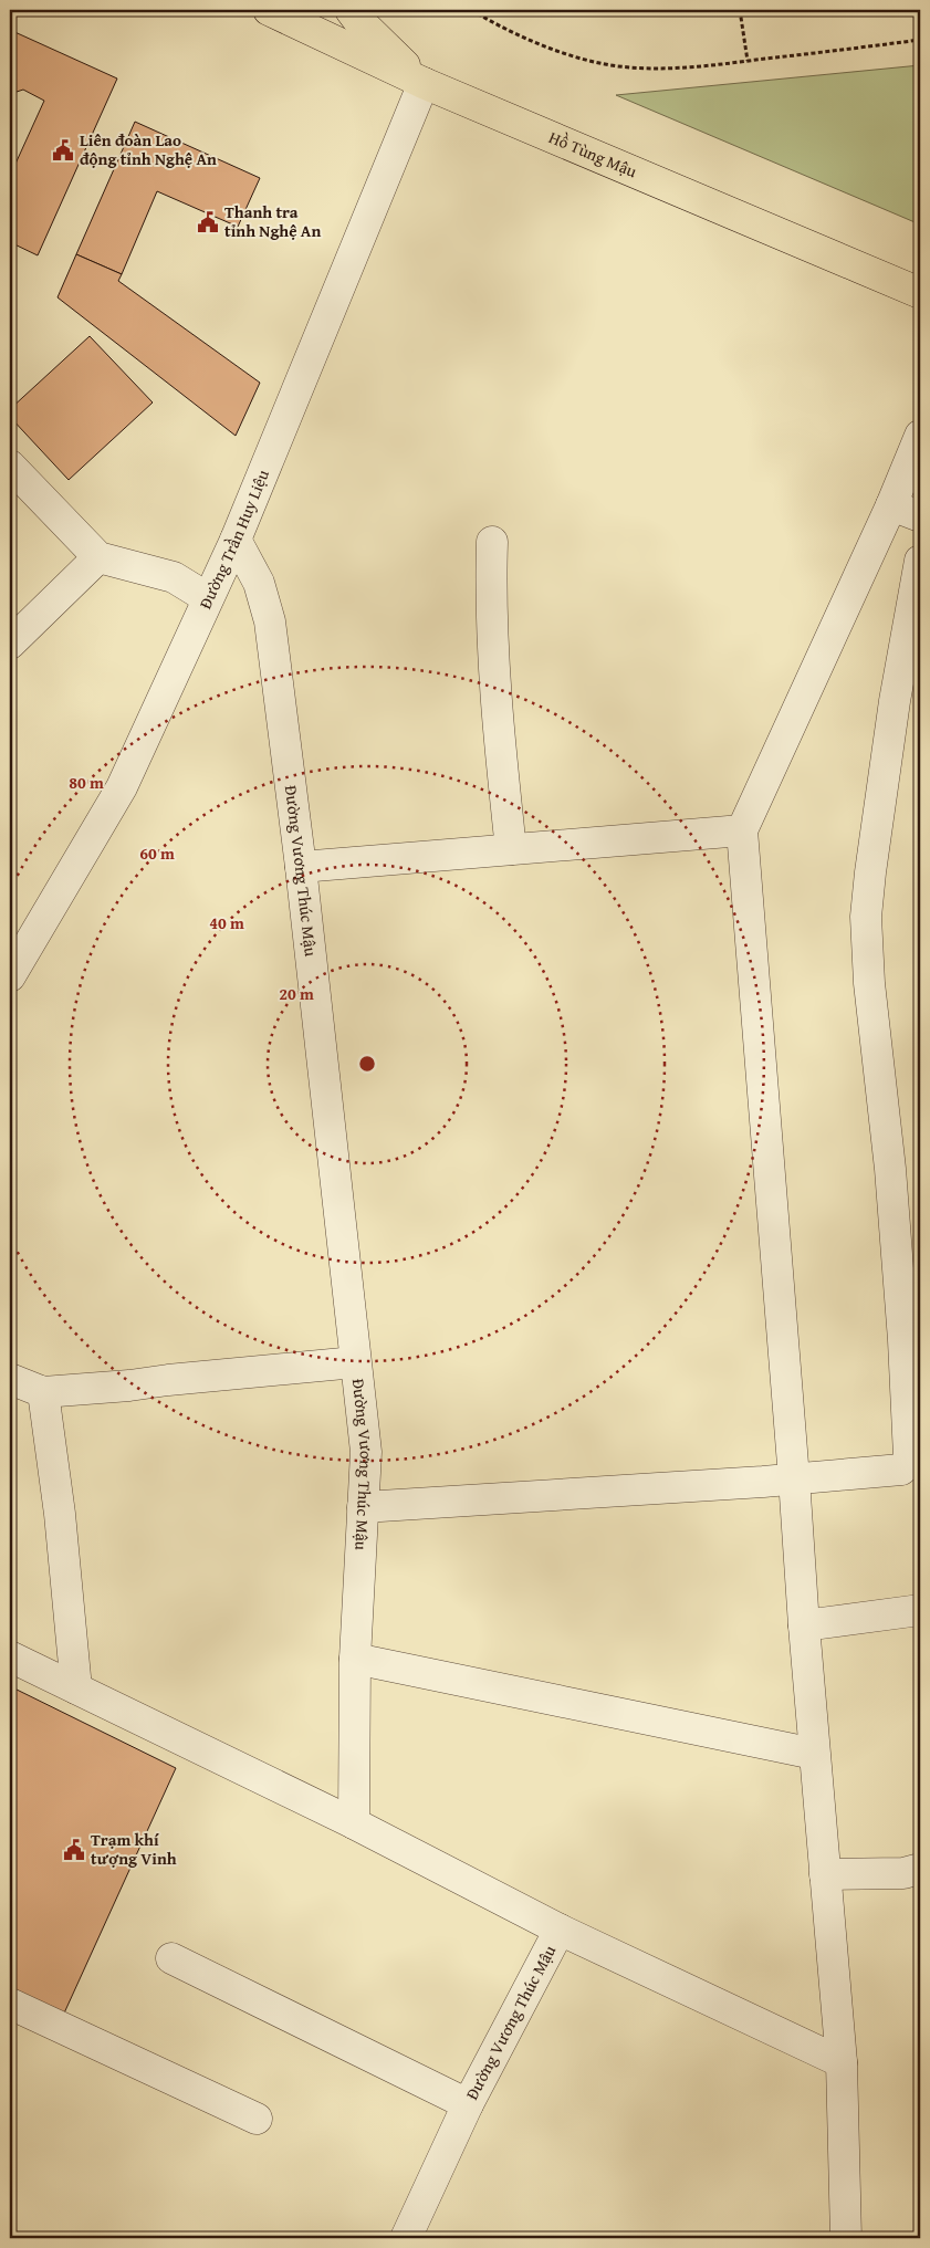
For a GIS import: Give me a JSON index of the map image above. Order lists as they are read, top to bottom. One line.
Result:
{"streets":{"main road":["Hồ Tùng Mậu"],"street":["Đường Trần Huy Liệu","Đường Vương Thúc Mậu"]},"crossings":[["Hồ Tùng Mậu","Đường Trần Huy Liệu"],["Đường Trần Huy Liệu","Đường Vương Thúc Mậu"]],"places":{"public building":["Liên đoàn Lao động tỉnh Nghệ An","Thanh tra tỉnh Nghệ An","Trạm khí tượng Vinh"]},"rings":["80 m","60 m","40 m","20 m"]}
